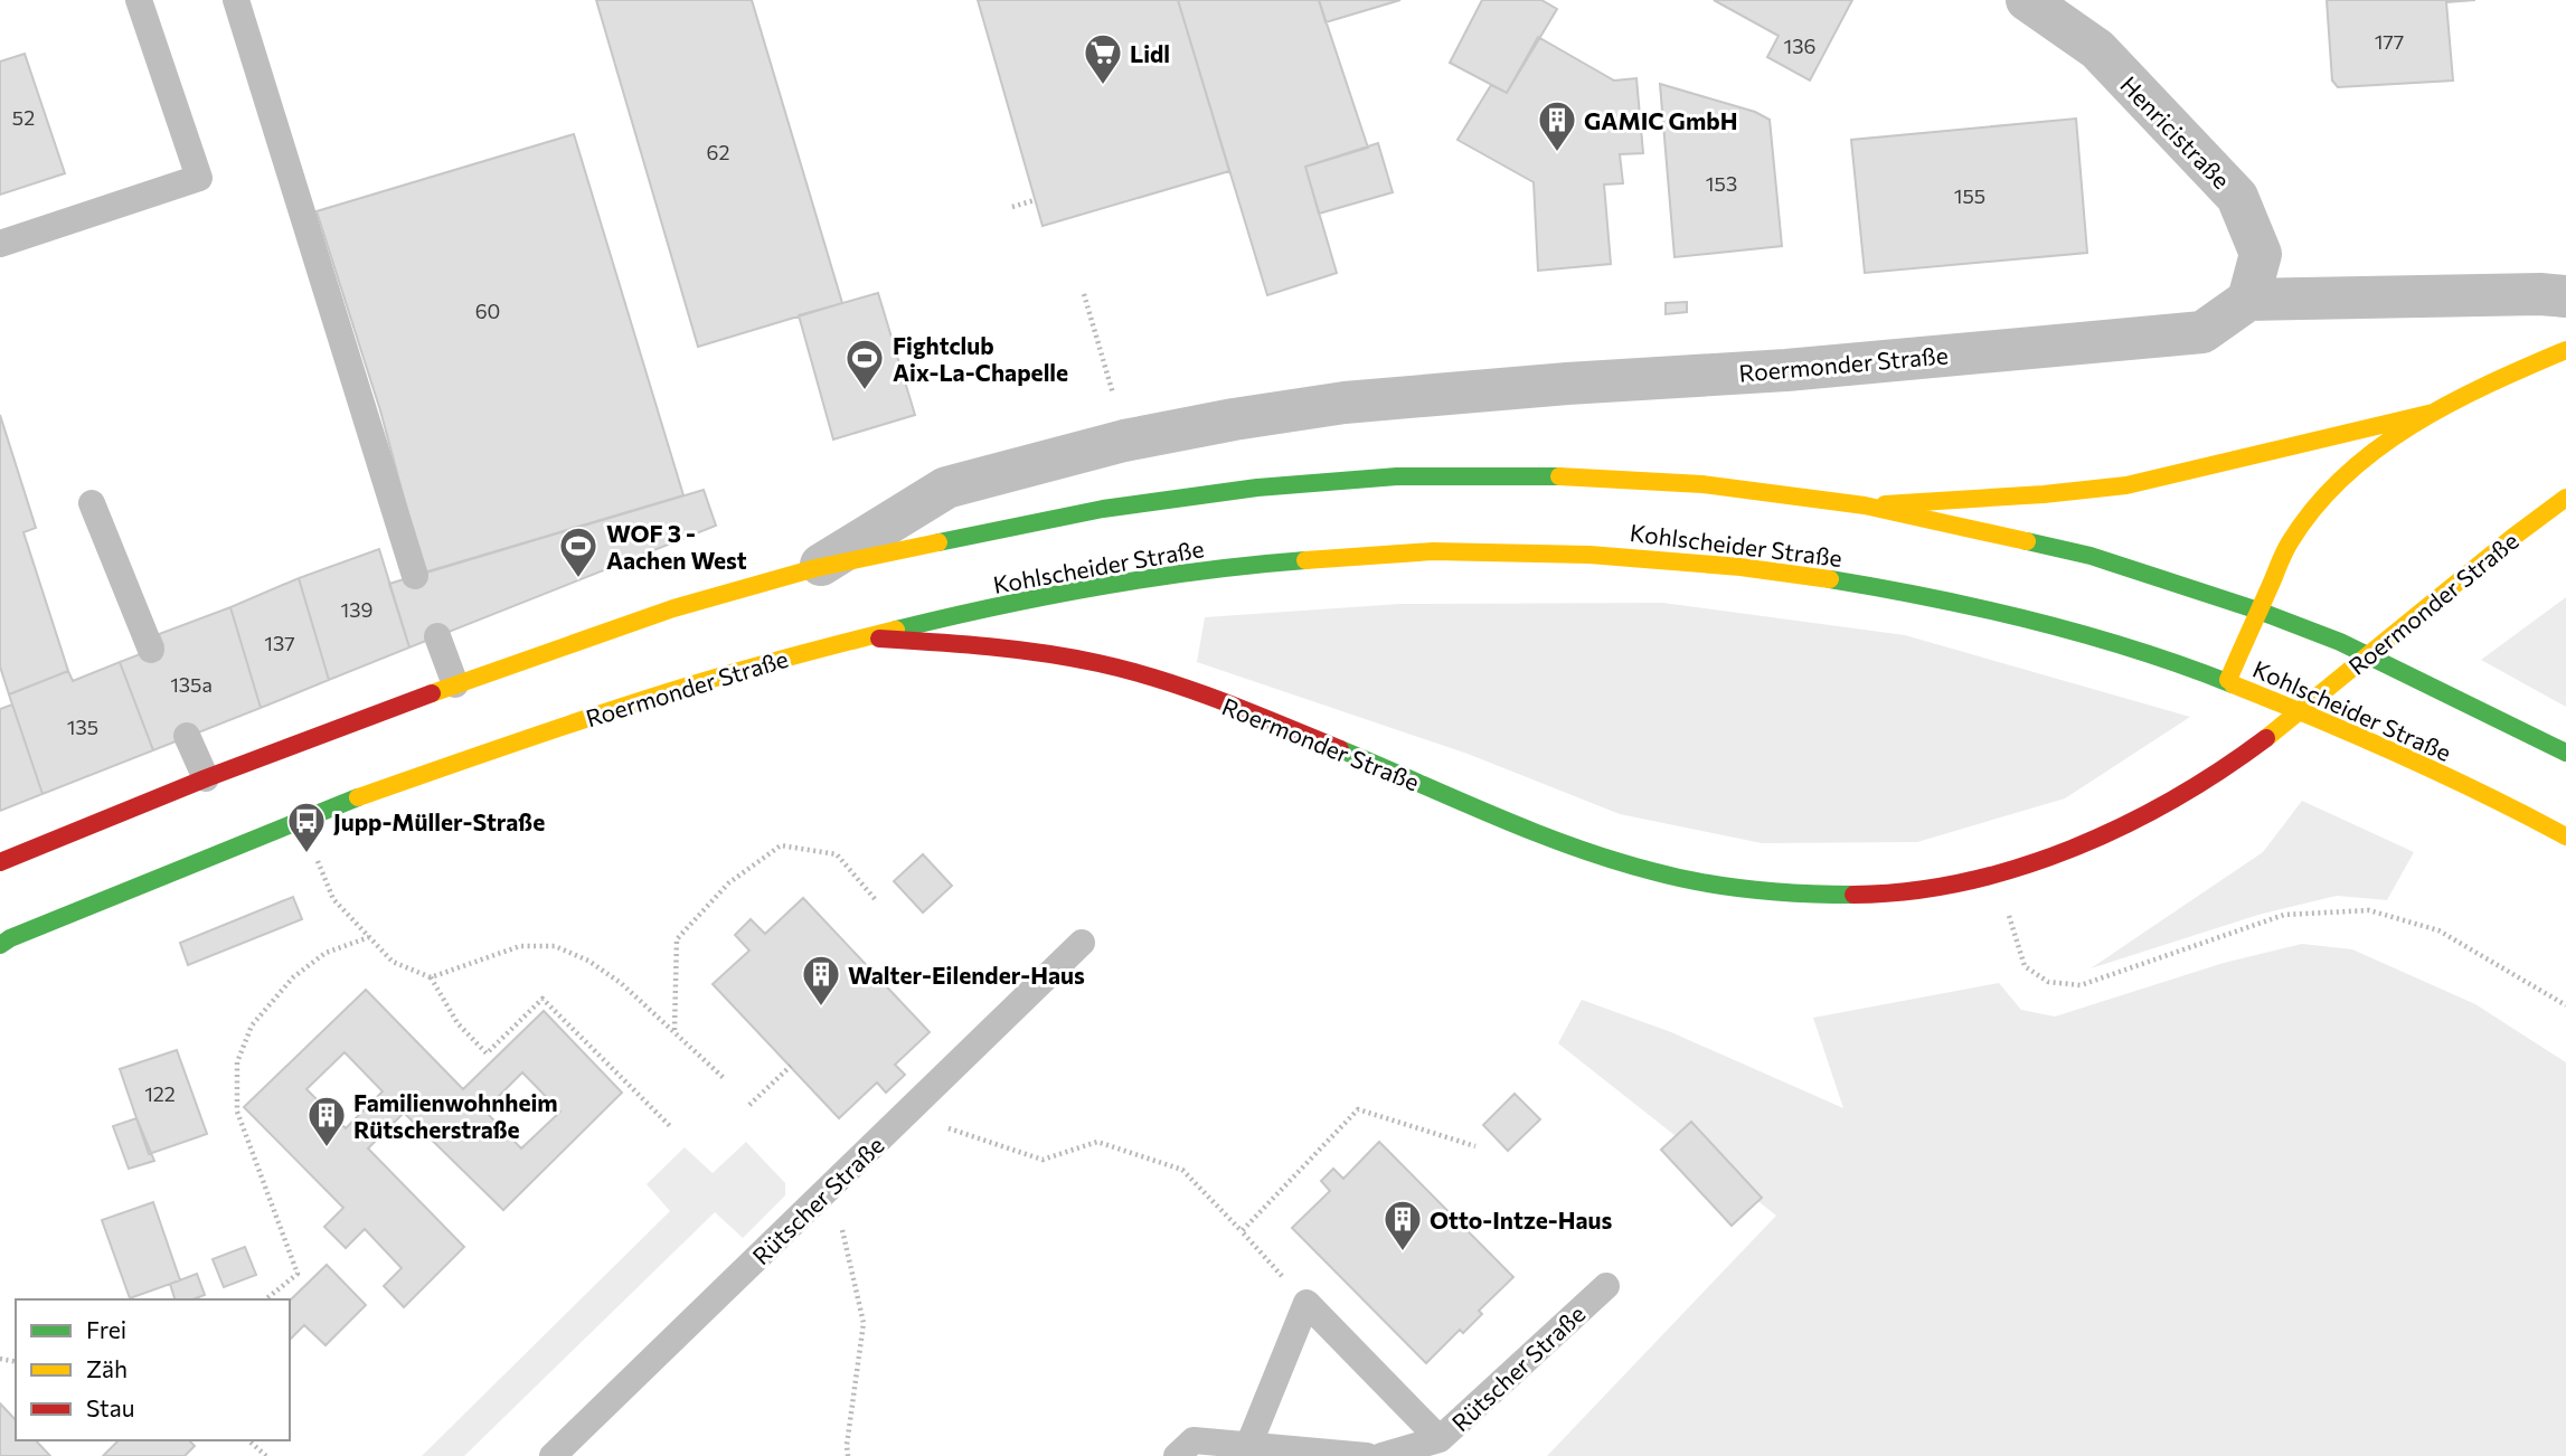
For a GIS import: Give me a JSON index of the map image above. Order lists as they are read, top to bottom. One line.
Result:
{"streets":{"main road":["Roermonder Straße","Kohlscheider Straße"],"street":["Henricistraße"],"lane":["Rütscher Straße"]},"crossings":[["Henricistraße","Roermonder Straße"],["Roermonder Straße","Kohlscheider Straße"]],"places":{"supermarket":["Lidl"],"building":["GAMIC GmbH","Walter-Eilender-Haus","Familienwohnheim Rütscherstraße","Otto-Intze-Haus"],"sports":["Fightclub Aix-La-Chapelle","WOF 3 - Aachen West"],"bus stop":["Jupp-Müller-Straße"]},"house_numbers":["177","136","52","62","153","155","60","139","137","135a","135","122"],"legend":["Frei","Zäh","Stau"]}
